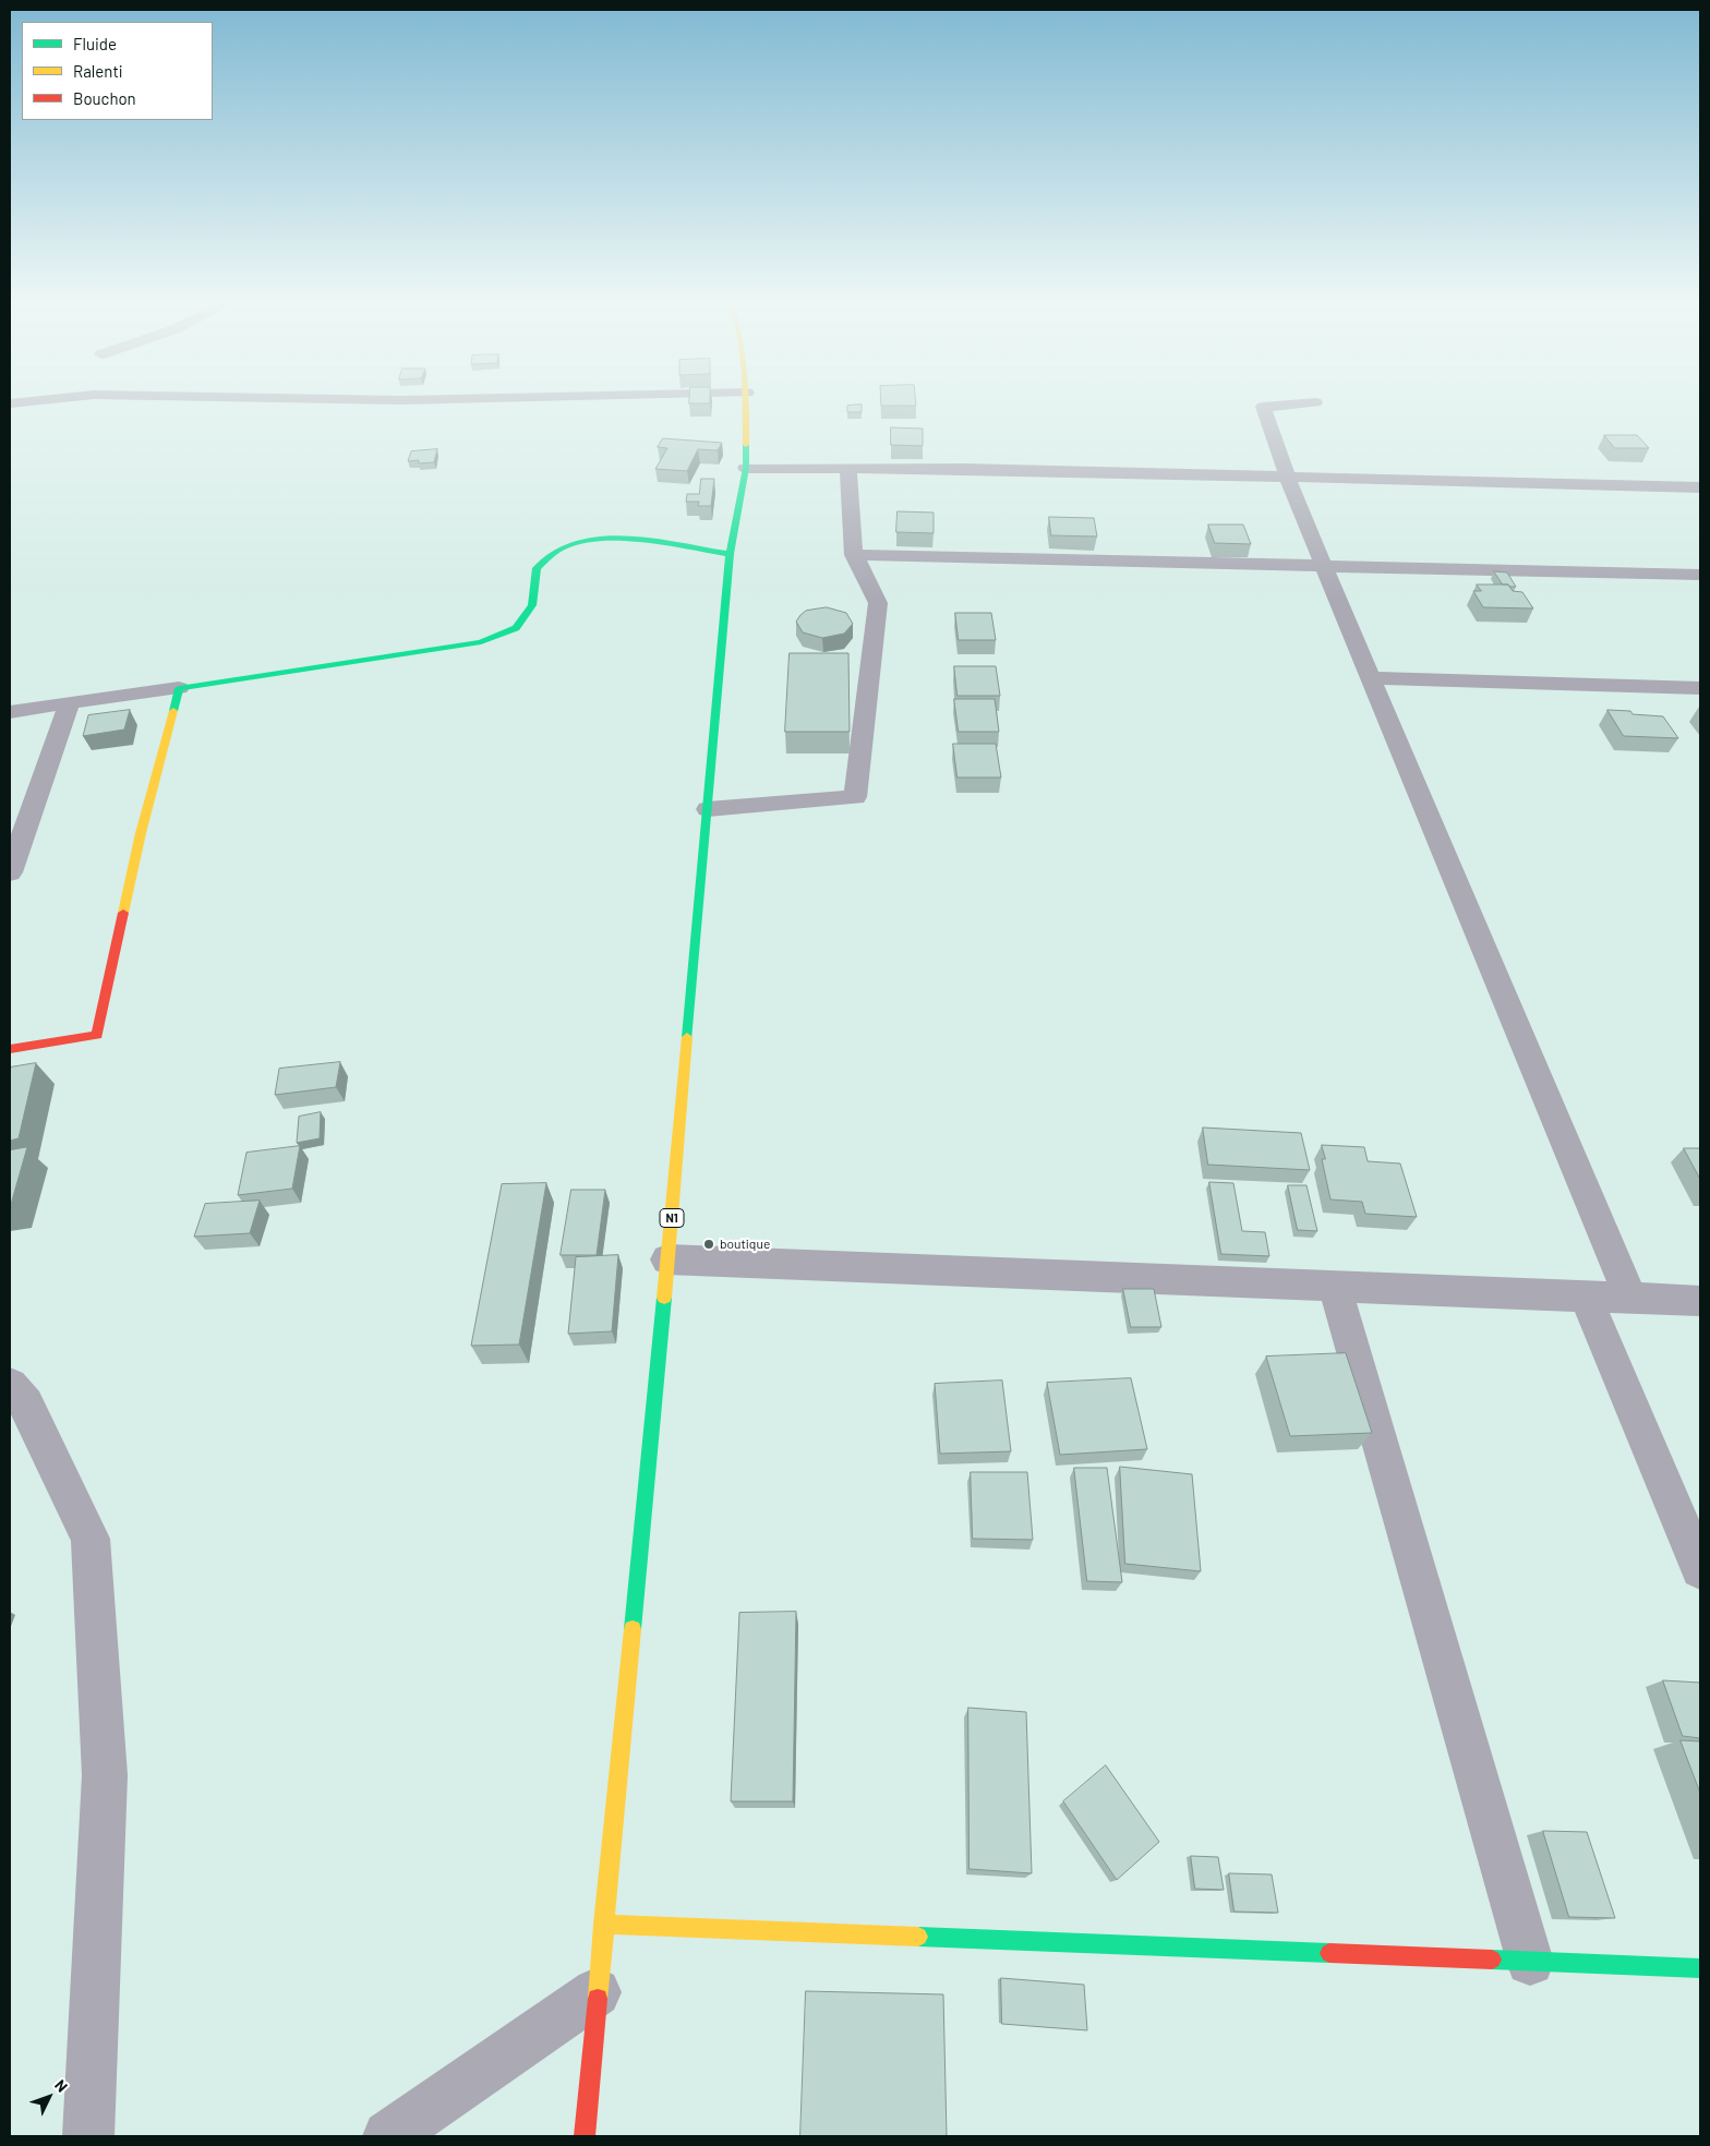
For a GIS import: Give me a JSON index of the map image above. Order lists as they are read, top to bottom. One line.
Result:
{"streets":{"main road":["N1"]},"places":["boutique"],"legend":["Fluide","Ralenti","Bouchon"],"north":"top right"}
